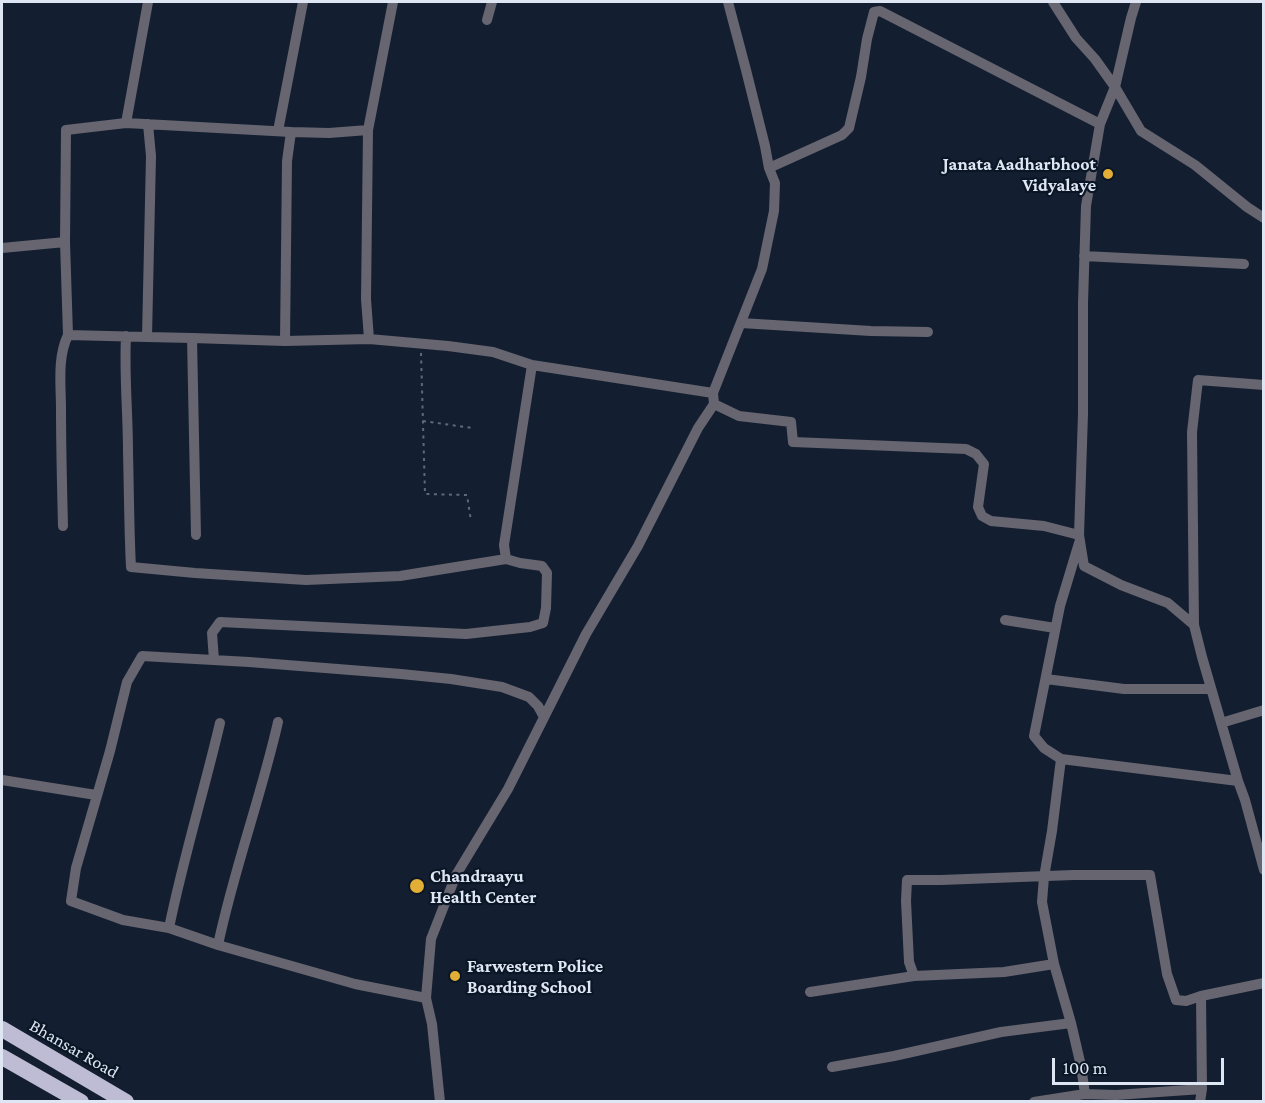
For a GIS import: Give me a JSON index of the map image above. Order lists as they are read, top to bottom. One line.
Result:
{"streets":{"highway":["Bhansar Road"]},"places":["Janata Aadharbhoot Vidyalaye","Chandraayu Health Center","Farwestern Police Boarding School"],"scale_bar":"100 m"}
